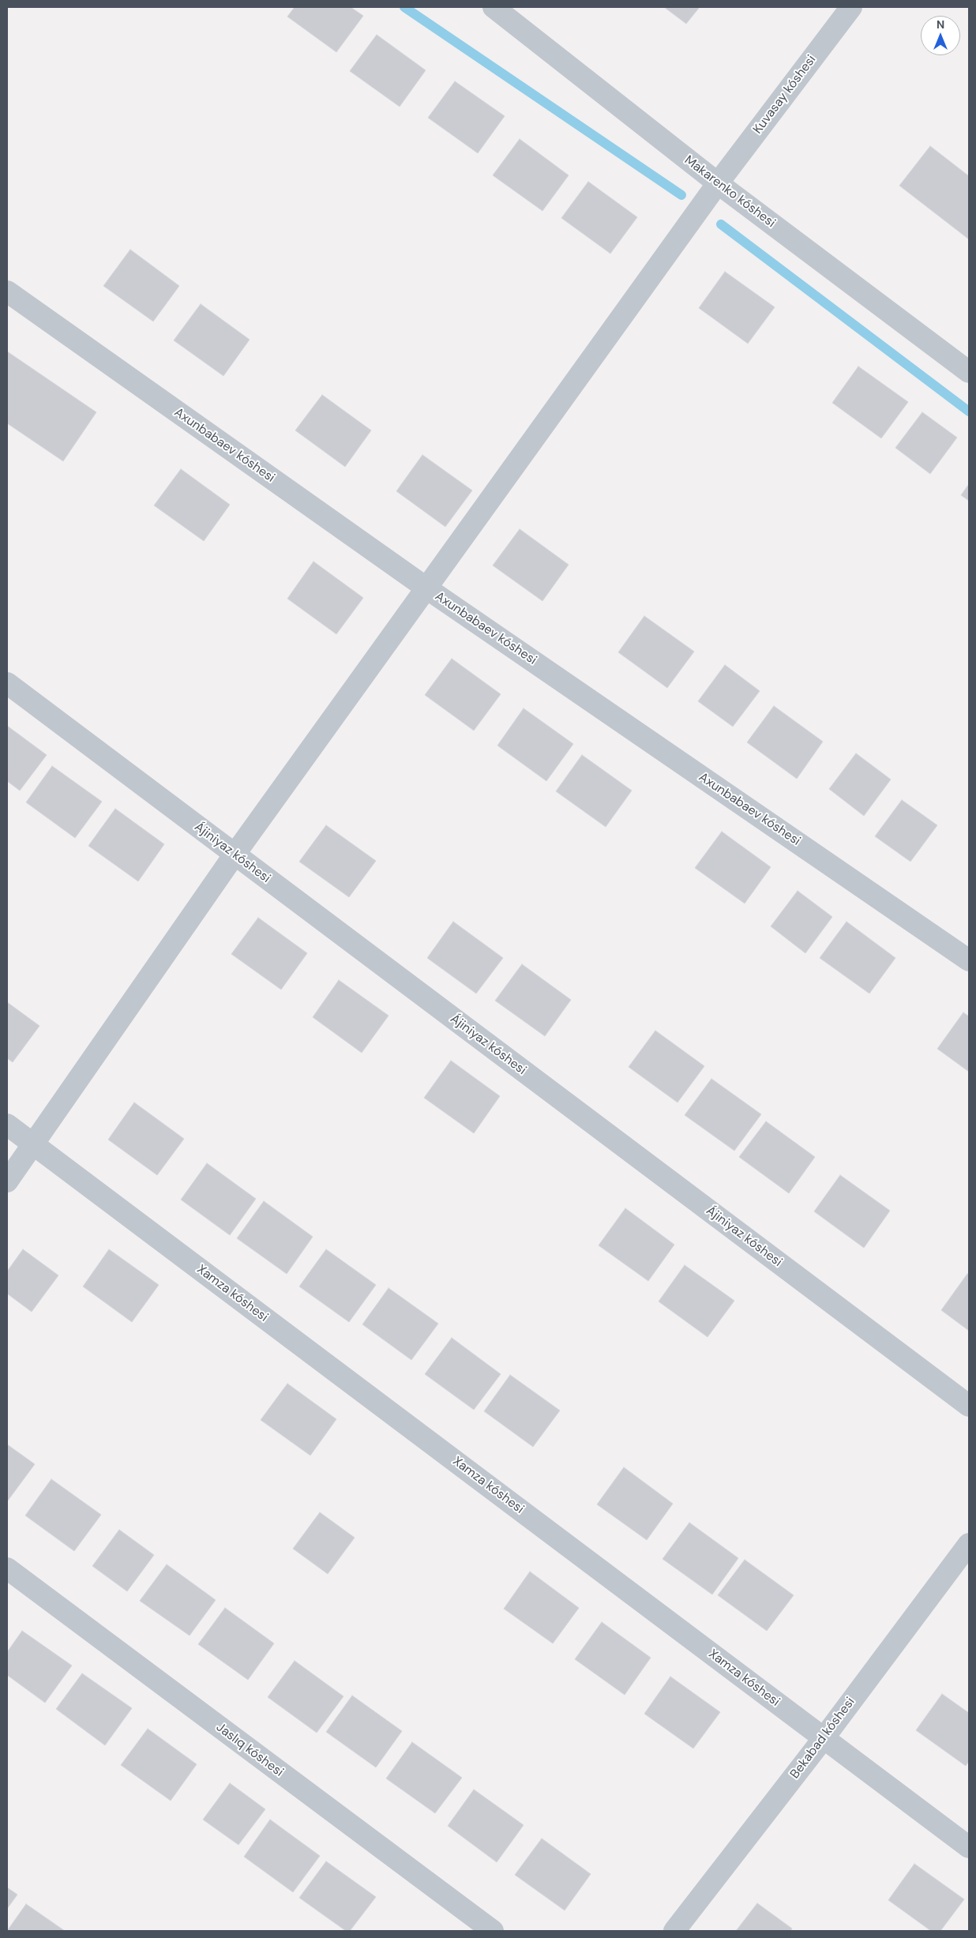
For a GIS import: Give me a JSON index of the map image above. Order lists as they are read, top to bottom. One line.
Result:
{"streets":{"street":["Kuvasay kóshesi","Makarenko kóshesi","Axunbabaev kóshesi","Ájiniyaz kóshesi","Xamza kóshesi","Bekabad kóshesi","Jaslıq kóshesi"]},"crossings":[["Kuvasay kóshesi","Makarenko kóshesi"],["Kuvasay kóshesi","Axunbabaev kóshesi"],["Kuvasay kóshesi","Ájiniyaz kóshesi"],["Kuvasay kóshesi","Xamza kóshesi"],["Xamza kóshesi","Bekabad kóshesi"]],"north":"top"}
